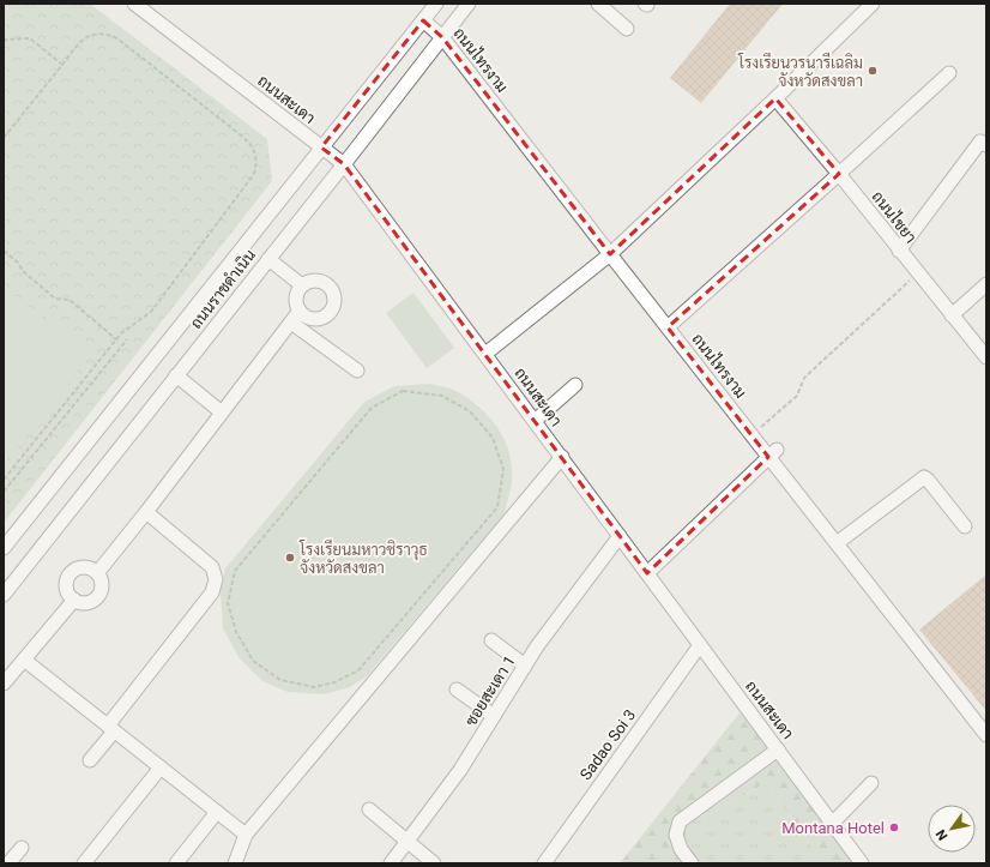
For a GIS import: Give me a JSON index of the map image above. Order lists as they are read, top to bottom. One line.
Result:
{"streets":{"street":["ถนนไทรงาม","ถนนสะเดา","ถนนไชยา","ถนนราชดำเนิน","ซอยสะเดา 1","Sadao Soi 3"]},"crossings":[["ถนนไทรงาม","ถนนราชดำเนิน"],["ถนนสะเดา","ถนนราชดำเนิน"],["ถนนสะเดา","ซอยสะเดา 1"],["ถนนสะเดา","Sadao Soi 3"]],"places":["โรงเรียนวรนารีเฉลิม จังหวัดสงขลา","โรงเรียนมหาวชิราวุธ จังหวัดสงขลา","Montana Hotel"],"north":"bottom left"}
